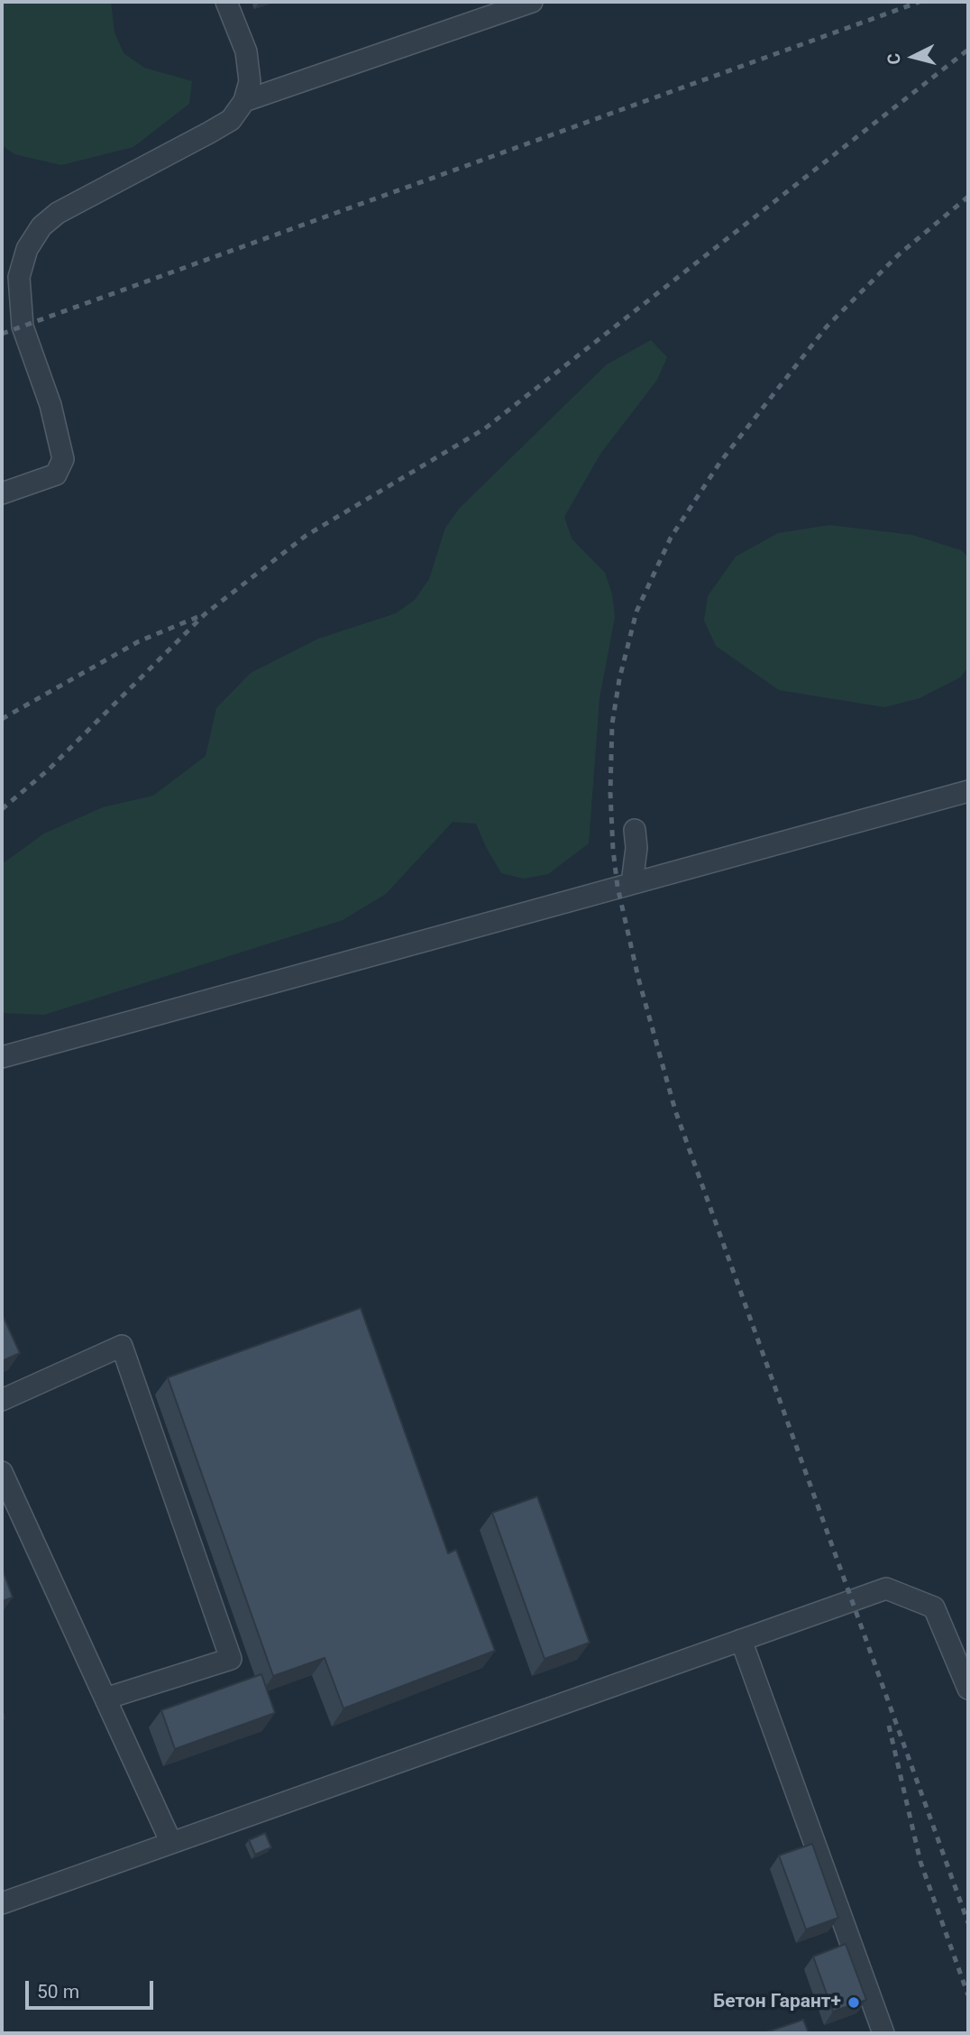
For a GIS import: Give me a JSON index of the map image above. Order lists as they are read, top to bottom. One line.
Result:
{"places":["Бетон Гарант+"],"scale_bar":"50 m","north":"left"}
